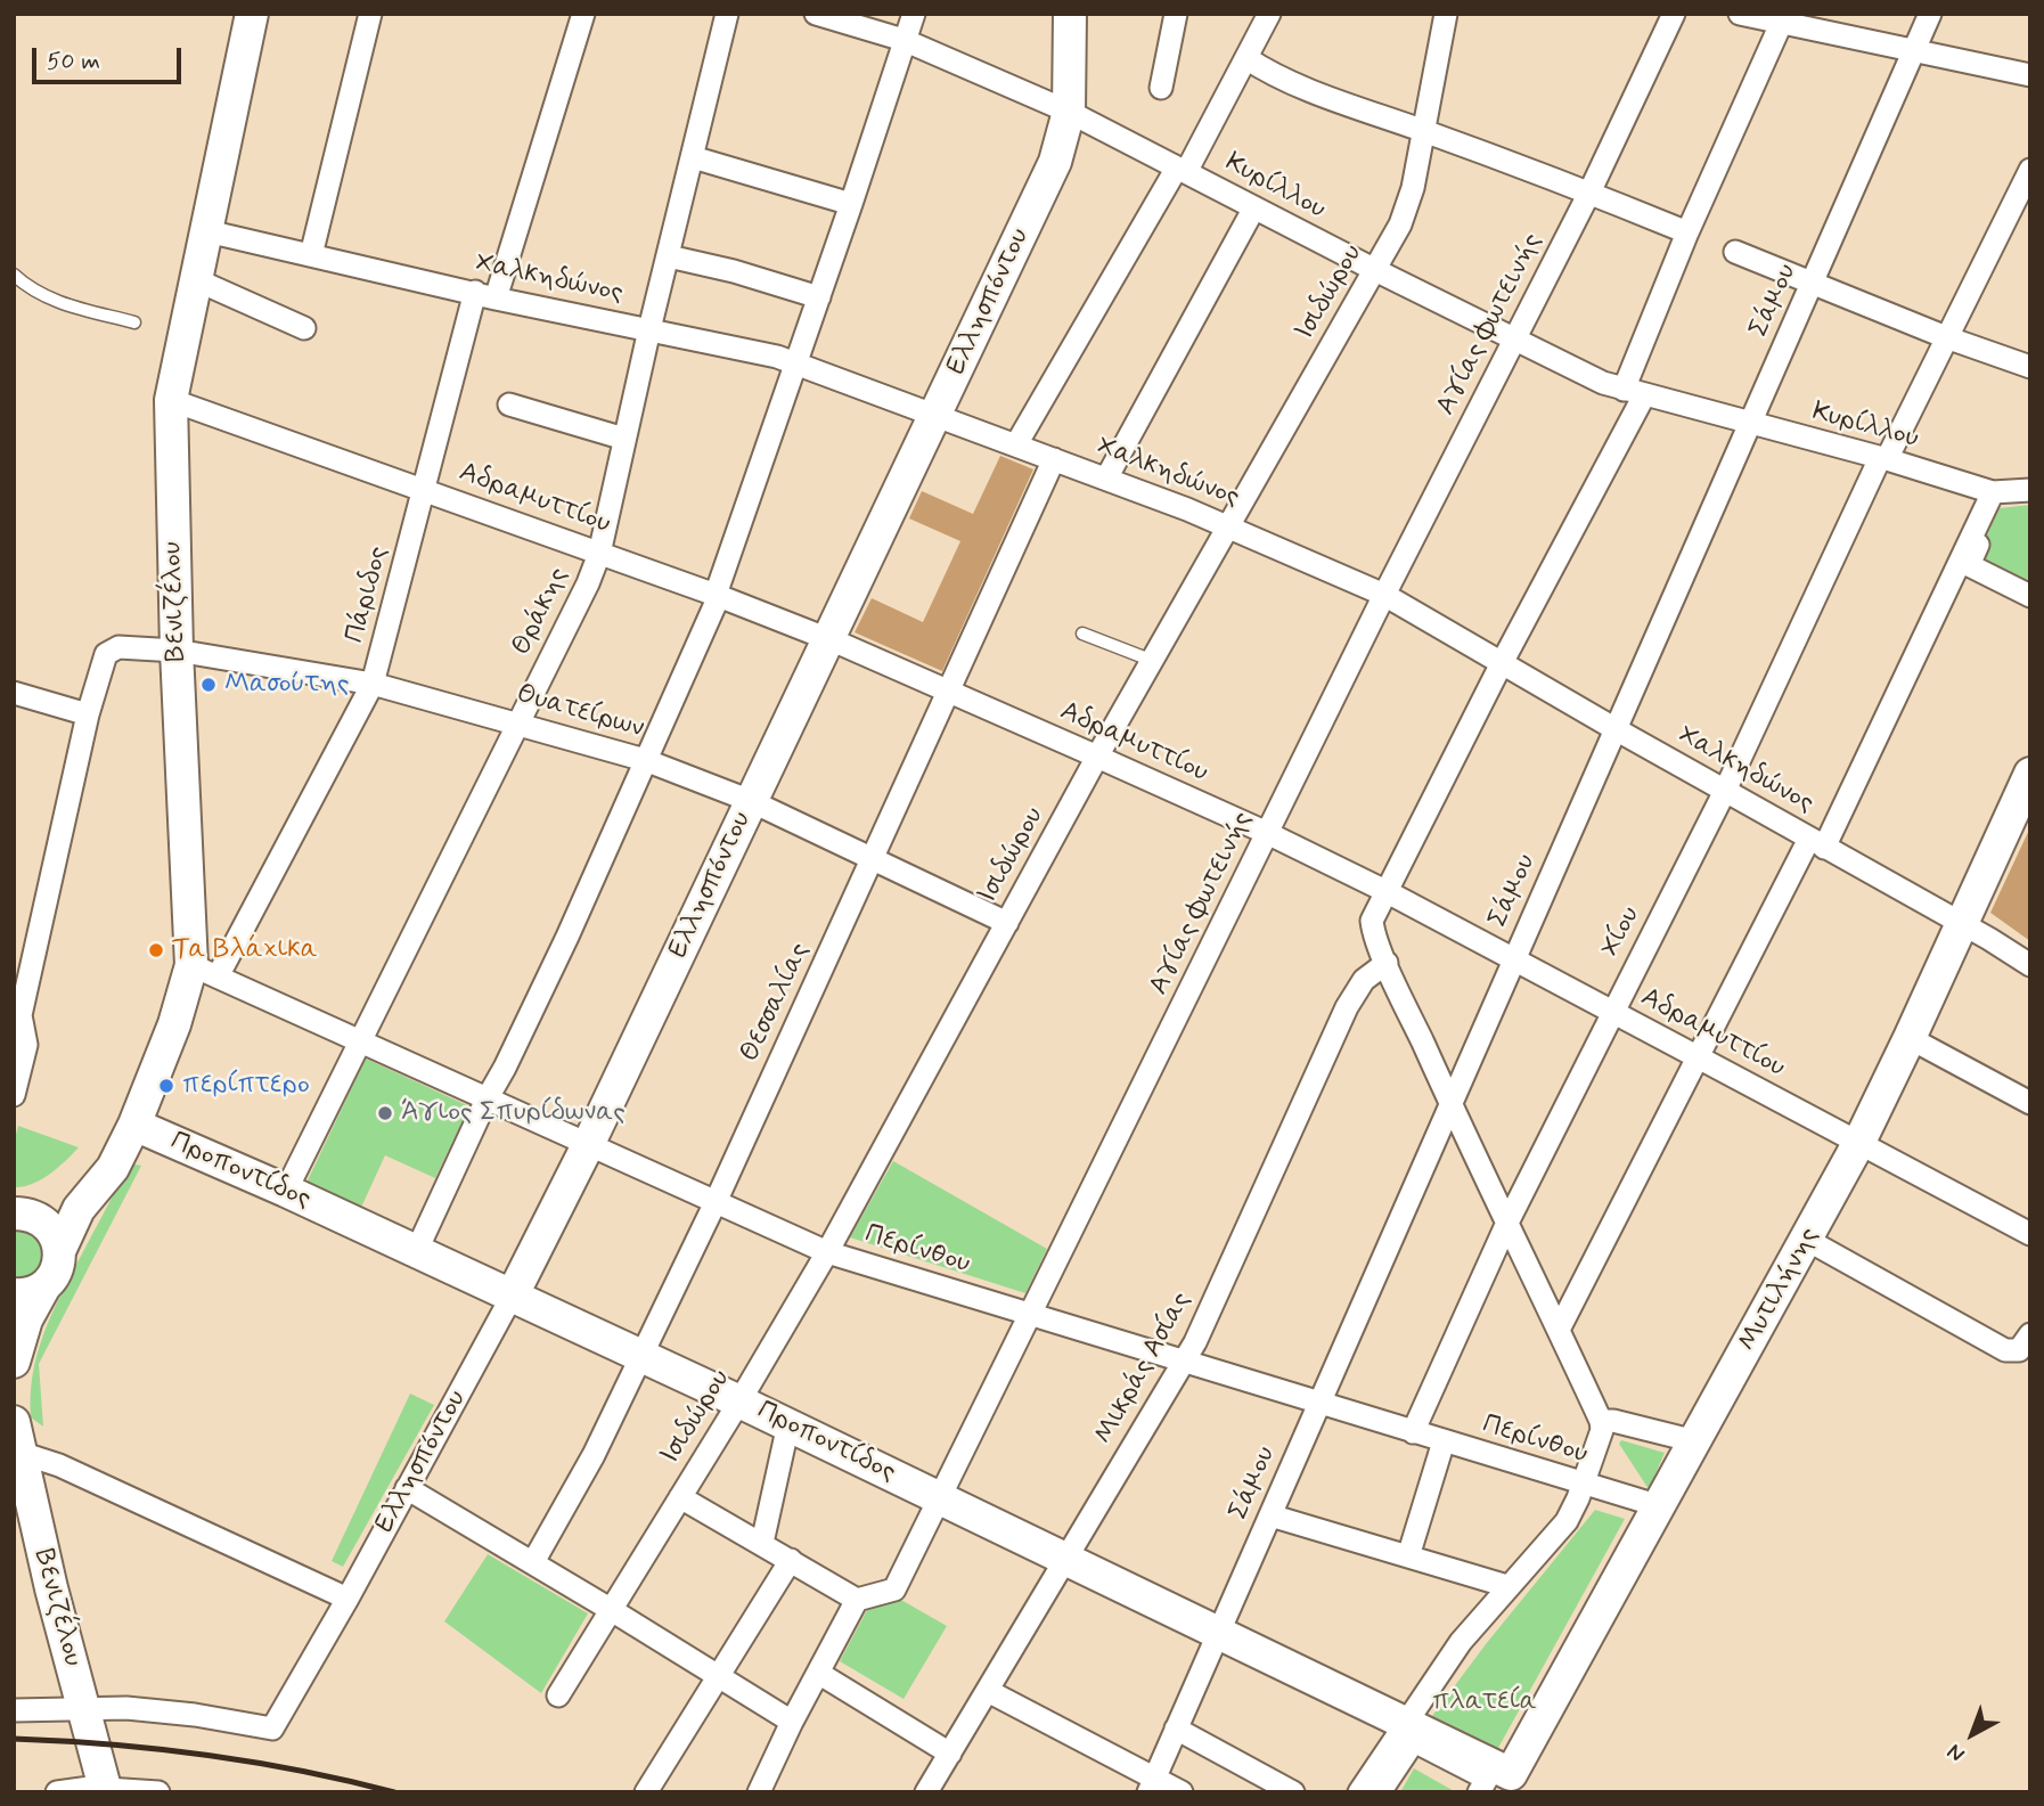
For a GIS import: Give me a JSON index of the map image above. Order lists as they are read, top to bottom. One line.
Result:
{"streets":{"street":["Κυρίλλου","Χαλκηδώνος","Ισιδώρου","Σάμου","Ελλησπόντου","Αγίας Φωτεινής","Αδραμυττίου","Πάριδος","Βενιζέλου","Θράκης","Θυατείρων","Χίου","Θεσσαλίας","Προποντίδος","Περίνθου","Μυτιλήνης","Μικράς Ασίας"]},"crossings":[["Κυρίλλου","Ισιδώρου"],["Κυρίλλου","Σάμου"],["Κυρίλλου","Ελλησπόντου"],["Κυρίλλου","Αγίας Φωτεινής"],["Κυρίλλου","Χίου"],["Χαλκηδώνος","Ισιδώρου"],["Χαλκηδώνος","Σάμου"],["Χαλκηδώνος","Ελλησπόντου"],["Χαλκηδώνος","Αγίας Φωτεινής"],["Χαλκηδώνος","Πάριδος"],["Χαλκηδώνος","Βενιζέλου"],["Χαλκηδώνος","Θράκης"],["Χαλκηδώνος","Χίου"],["Χαλκηδώνος","Θεσσαλίας"],["Χαλκηδώνος","Μυτιλήνης"],["Ισιδώρου","Αδραμυττίου"],["Ισιδώρου","Θυατείρων"],["Ισιδώρου","Προποντίδος"],["Ισιδώρου","Περίνθου"],["Σάμου","Αδραμυττίου"],["Σάμου","Προποντίδος"],["Σάμου","Περίνθου"],["Ελλησπόντου","Αδραμυττίου"],["Ελλησπόντου","Βενιζέλου"],["Ελλησπόντου","Θυατείρων"],["Ελλησπόντου","Προποντίδος"],["Ελλησπόντου","Περίνθου"],["Αγίας Φωτεινής","Αδραμυττίου"],["Αγίας Φωτεινής","Προποντίδος"],["Αγίας Φωτεινής","Περίνθου"],["Αδραμυττίου","Πάριδος"],["Αδραμυττίου","Βενιζέλου"],["Αδραμυττίου","Θράκης"],["Αδραμυττίου","Χίου"],["Αδραμυττίου","Θεσσαλίας"],["Αδραμυττίου","Μυτιλήνης"],["Πάριδος","Βενιζέλου"],["Πάριδος","Θυατείρων"],["Πάριδος","Περίνθου"],["Βενιζέλου","Θυατείρων"],["Βενιζέλου","Προποντίδος"],["Βενιζέλου","Περίνθου"],["Θράκης","Θυατείρων"],["Θράκης","Προποντίδος"],["Θράκης","Περίνθου"],["Θυατείρων","Θεσσαλίας"],["Χίου","Περίνθου"],["Θεσσαλίας","Προποντίδος"],["Θεσσαλίας","Περίνθου"],["Προποντίδος","Μυτιλήνης"],["Προποντίδος","Μικράς Ασίας"],["Περίνθου","Μυτιλήνης"],["Περίνθου","Μικράς Ασίας"]],"parks":["πλατεία"],"places":["Μασούτης","Τα Βλάχικα","περίπτερο","Άγιος Σπυρίδωνας"],"scale_bar":"50 m","north":"bottom left"}
